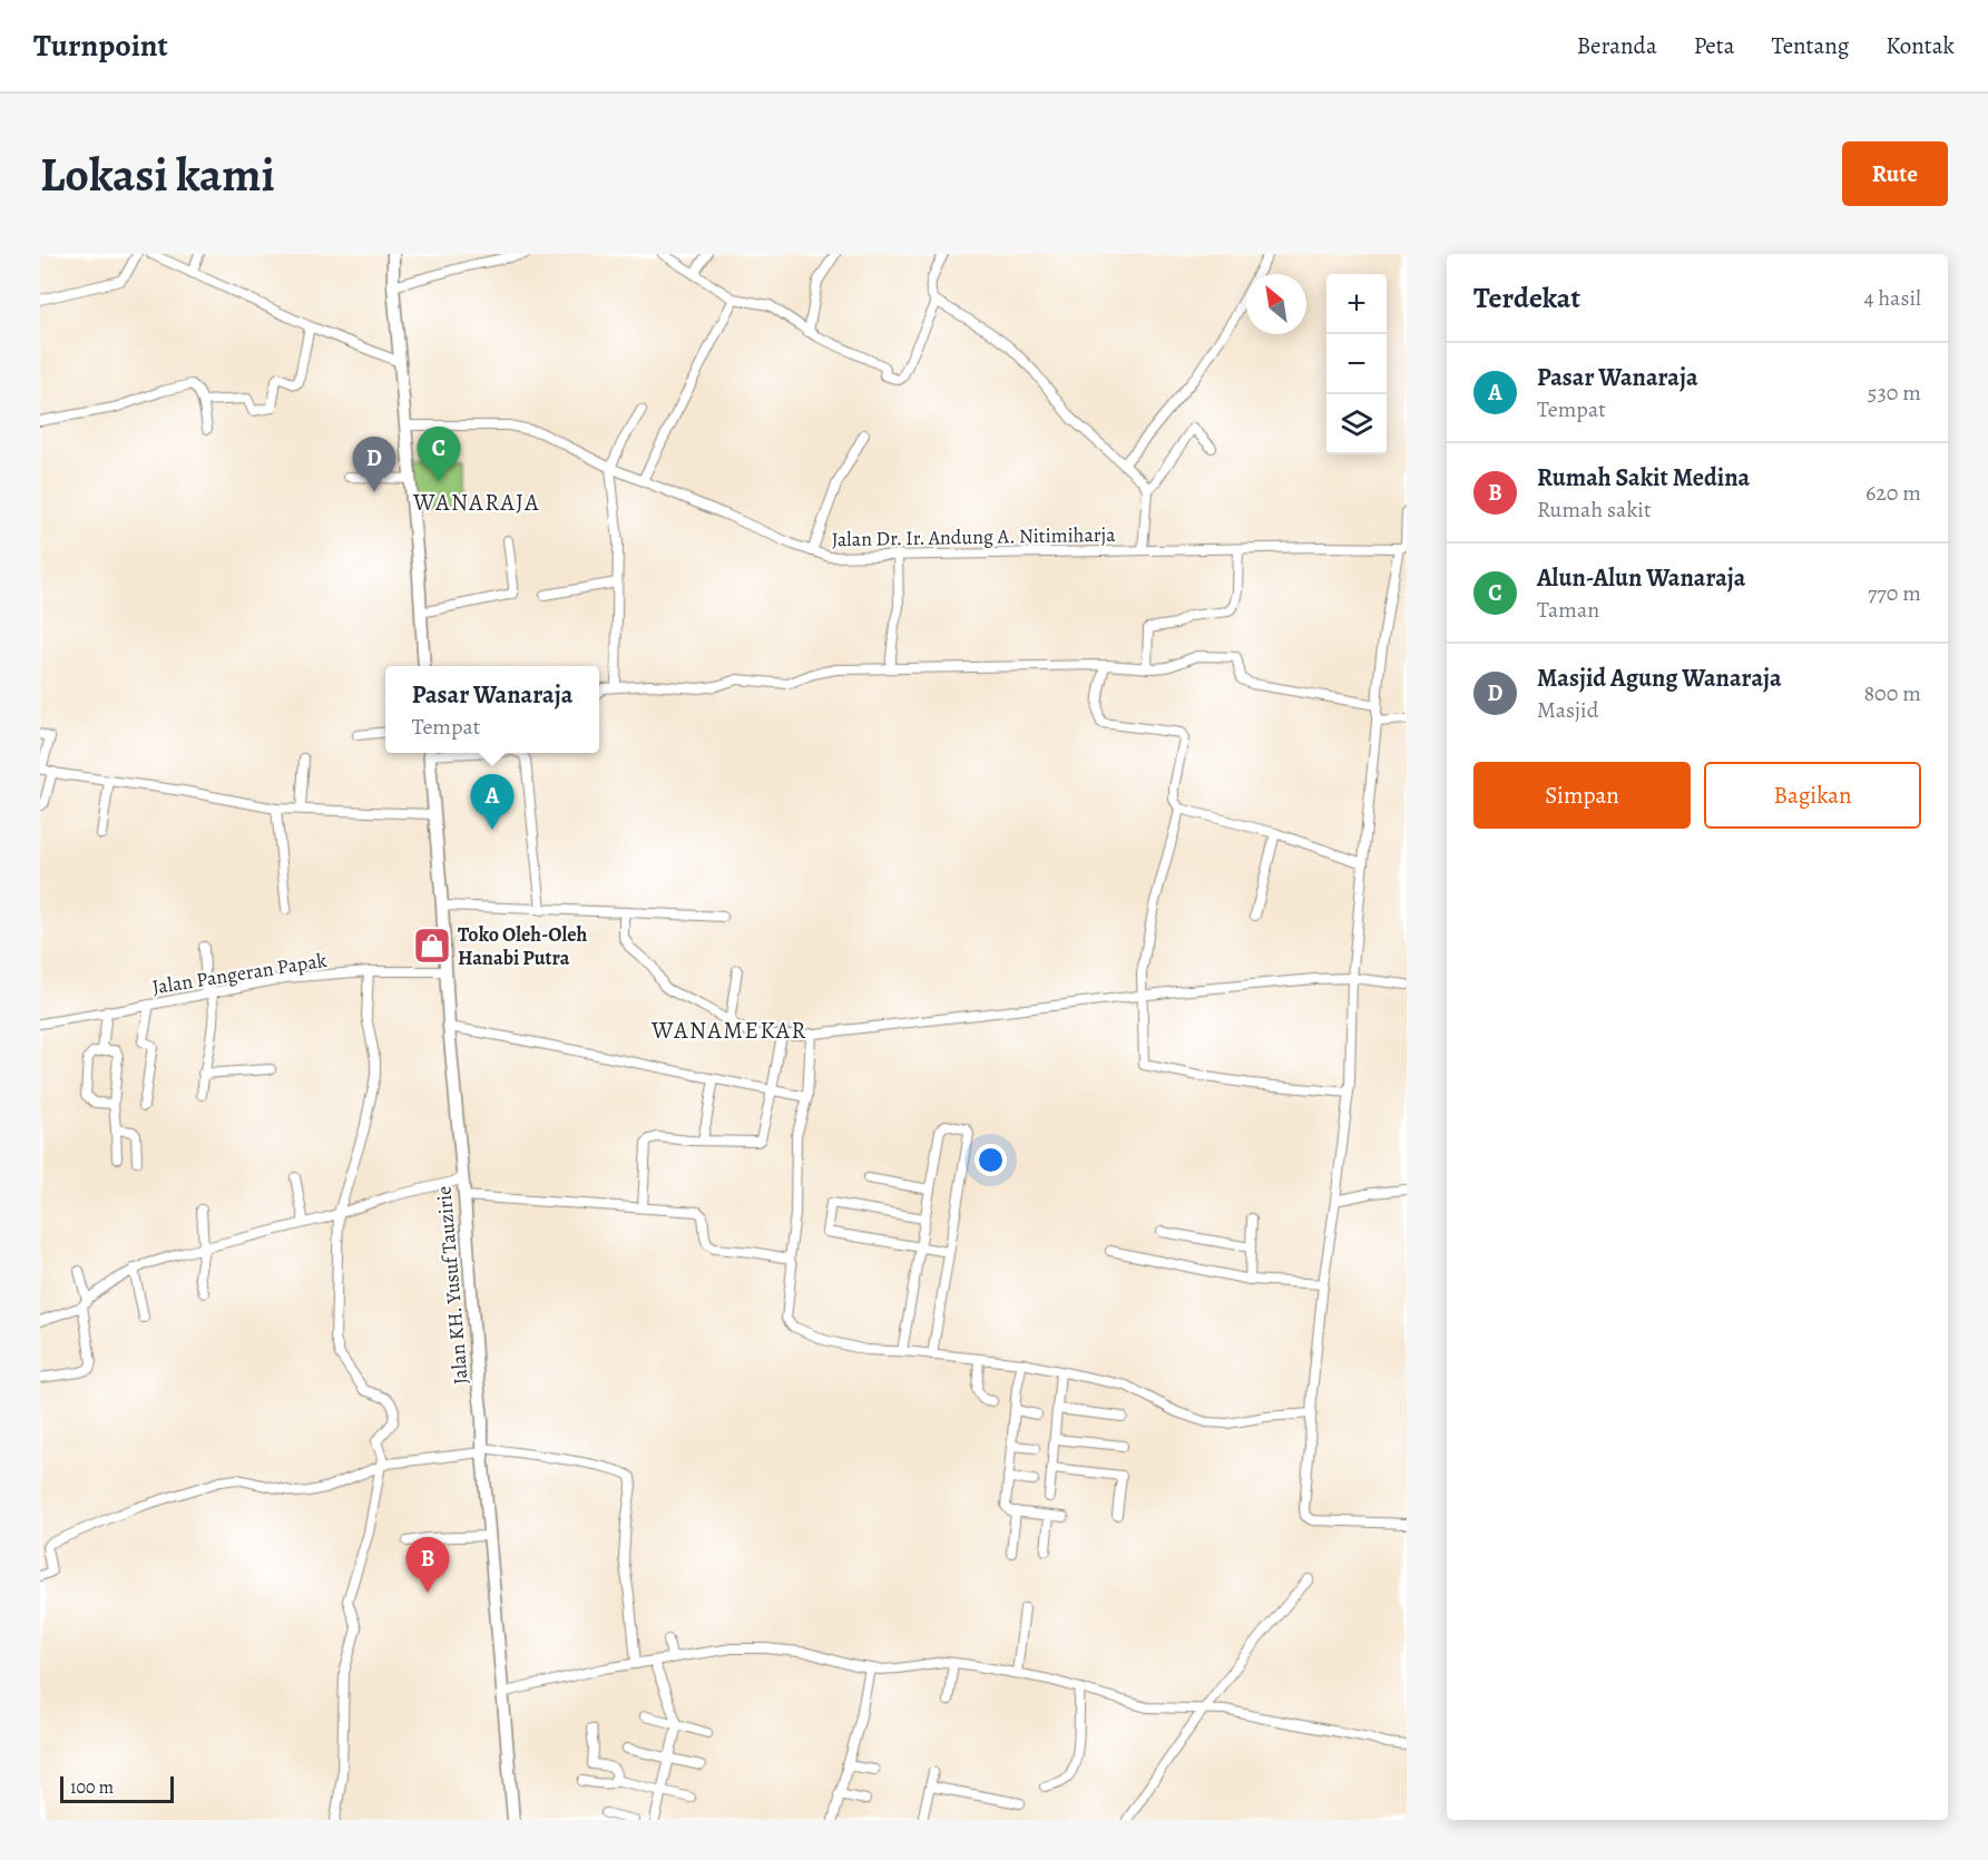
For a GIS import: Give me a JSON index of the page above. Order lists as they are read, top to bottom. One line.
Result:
{"streets":{"main road":["Jalan KH. Yusuf Tauzirie"],"street":["Jalan Dr. Ir. Andung A. Nitimiharja","Jalan Pangeran Papak"]},"crossings":[["Jalan Pangeran Papak","Jalan KH. Yusuf Tauzirie"]],"districts":["WANARAJA","WANAMEKAR"],"places":{"shop":["Toko Oleh-Oleh Hanabi Putra"]},"scale_bar":"100 m","north":"top left","page":{"header":"Turnpoint","nav":["Beranda","Peta","Tentang","Kontak"],"buttons":["Rute",["Simpan","Bagikan"]],"title":"Lokasi kami","heading":["Terdekat","4 hasil"],"map_buttons":["+","−"],"list":[{"mark":"A","name":"Pasar Wanaraja","note":"Tempat","value":"530 m"},{"mark":"B","name":"Rumah Sakit Medina","note":"Rumah sakit","value":"620 m"},{"mark":"C","name":"Alun-Alun Wanaraja","note":"Taman","value":"770 m"},{"mark":"D","name":"Masjid Agung Wanaraja","note":"Masjid","value":"800 m"}],"pins":["C","D","A","B"],"popup":["Pasar Wanaraja","Tempat"],"scale":"100 m"}}
